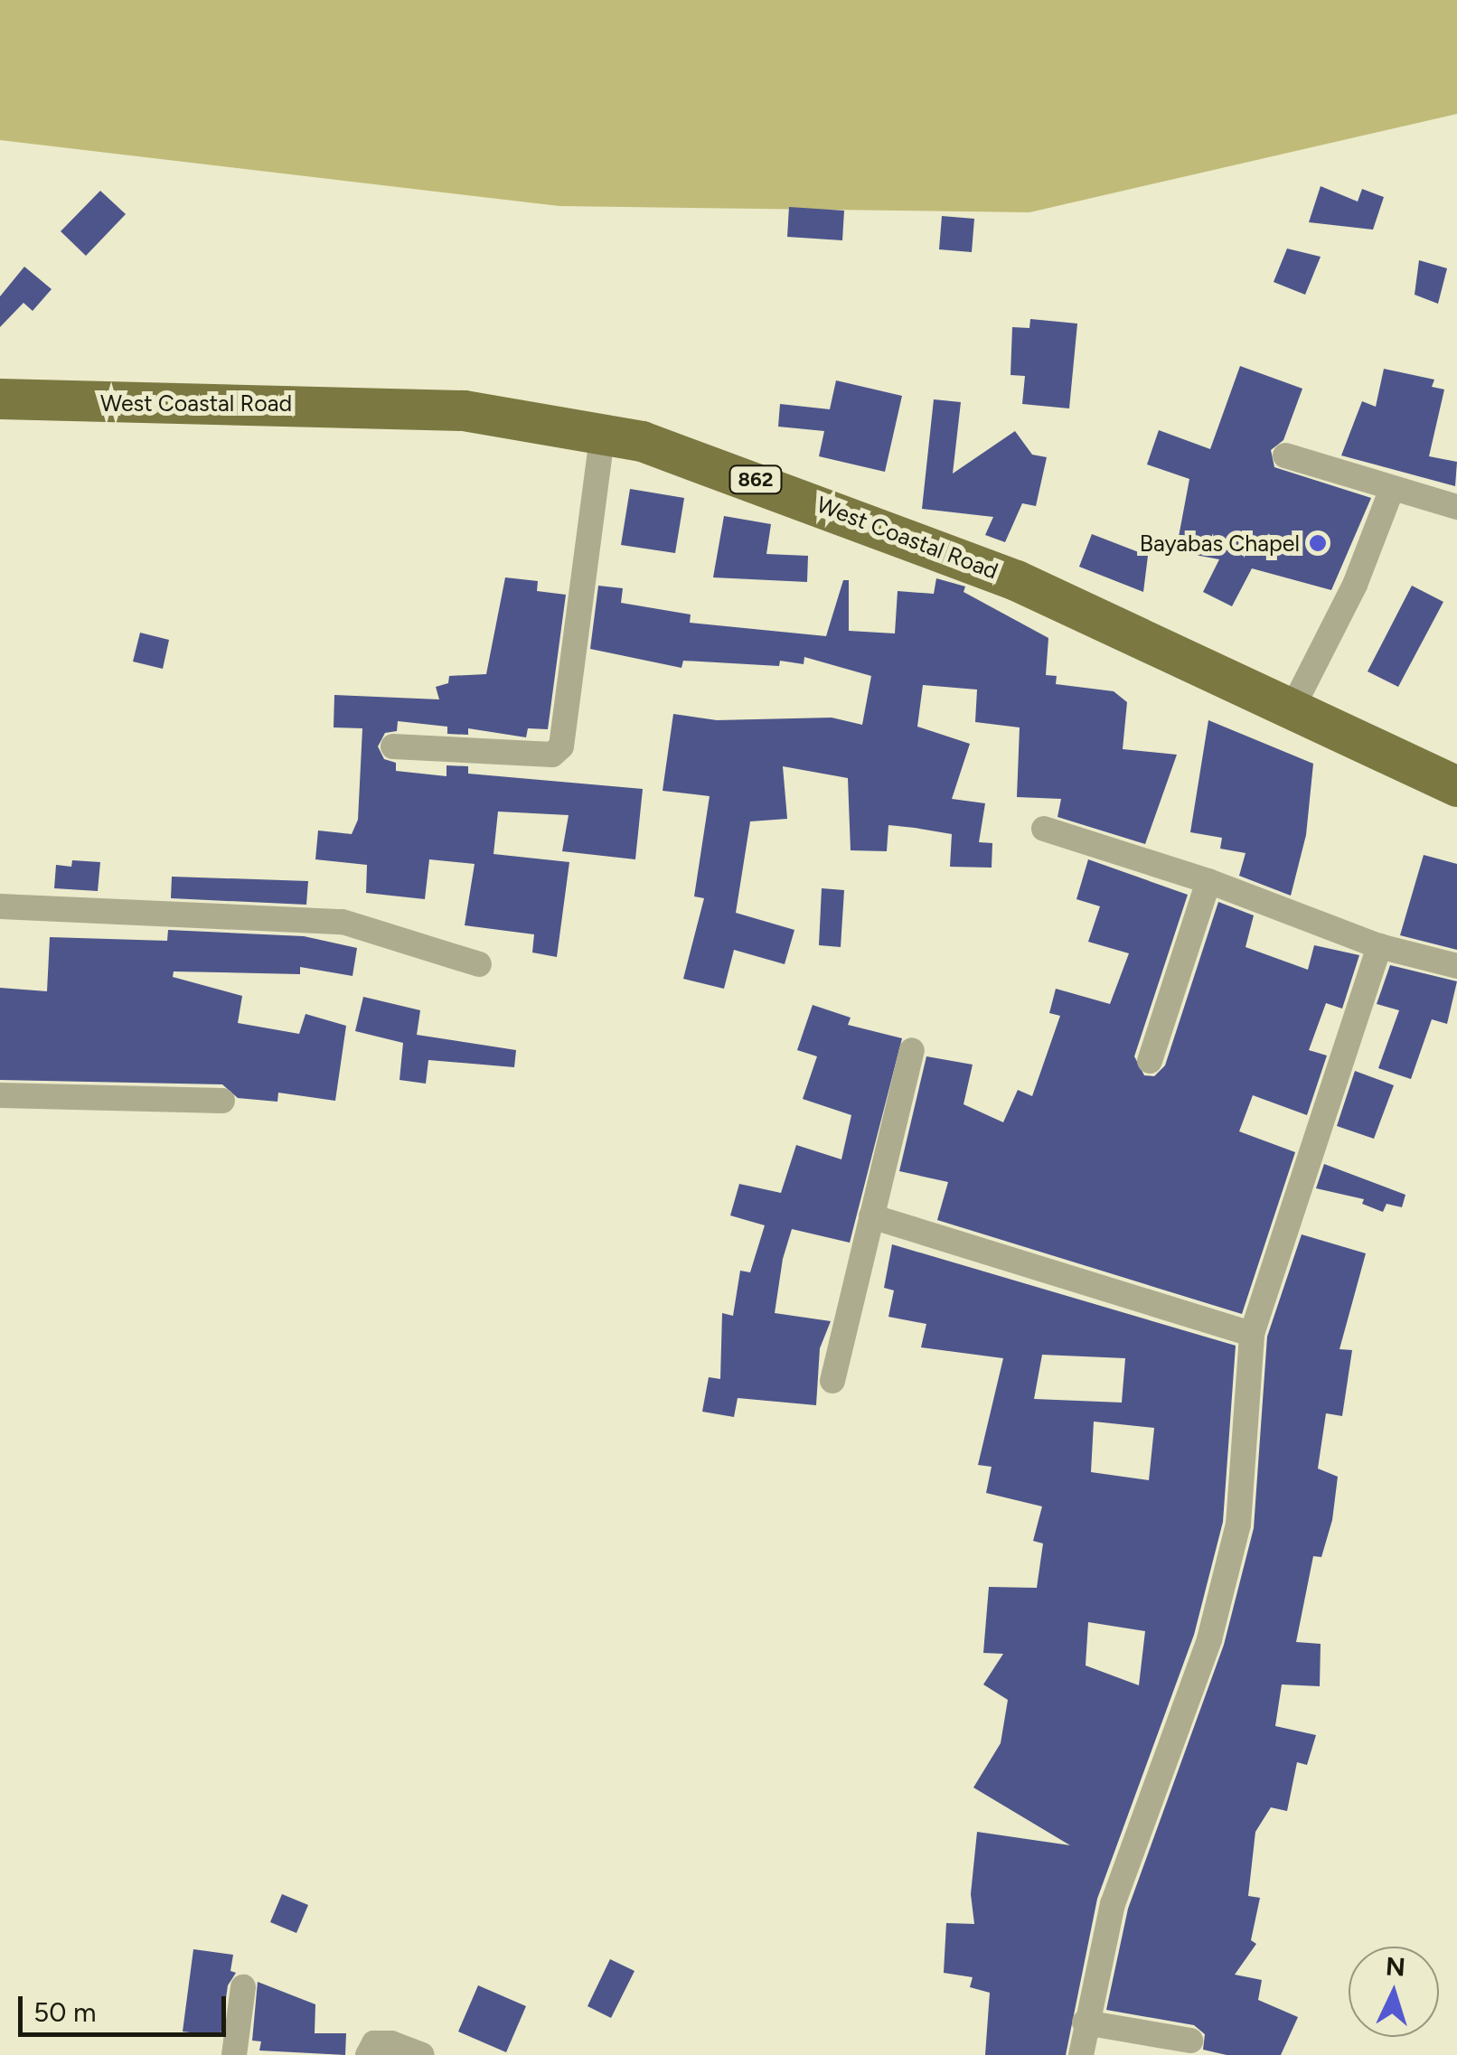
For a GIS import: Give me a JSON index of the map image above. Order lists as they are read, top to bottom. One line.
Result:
{"streets":{"main road":["West Coastal Road","862"]},"places":["Bayabas Chapel"],"scale_bar":"50 m","north":"top"}
